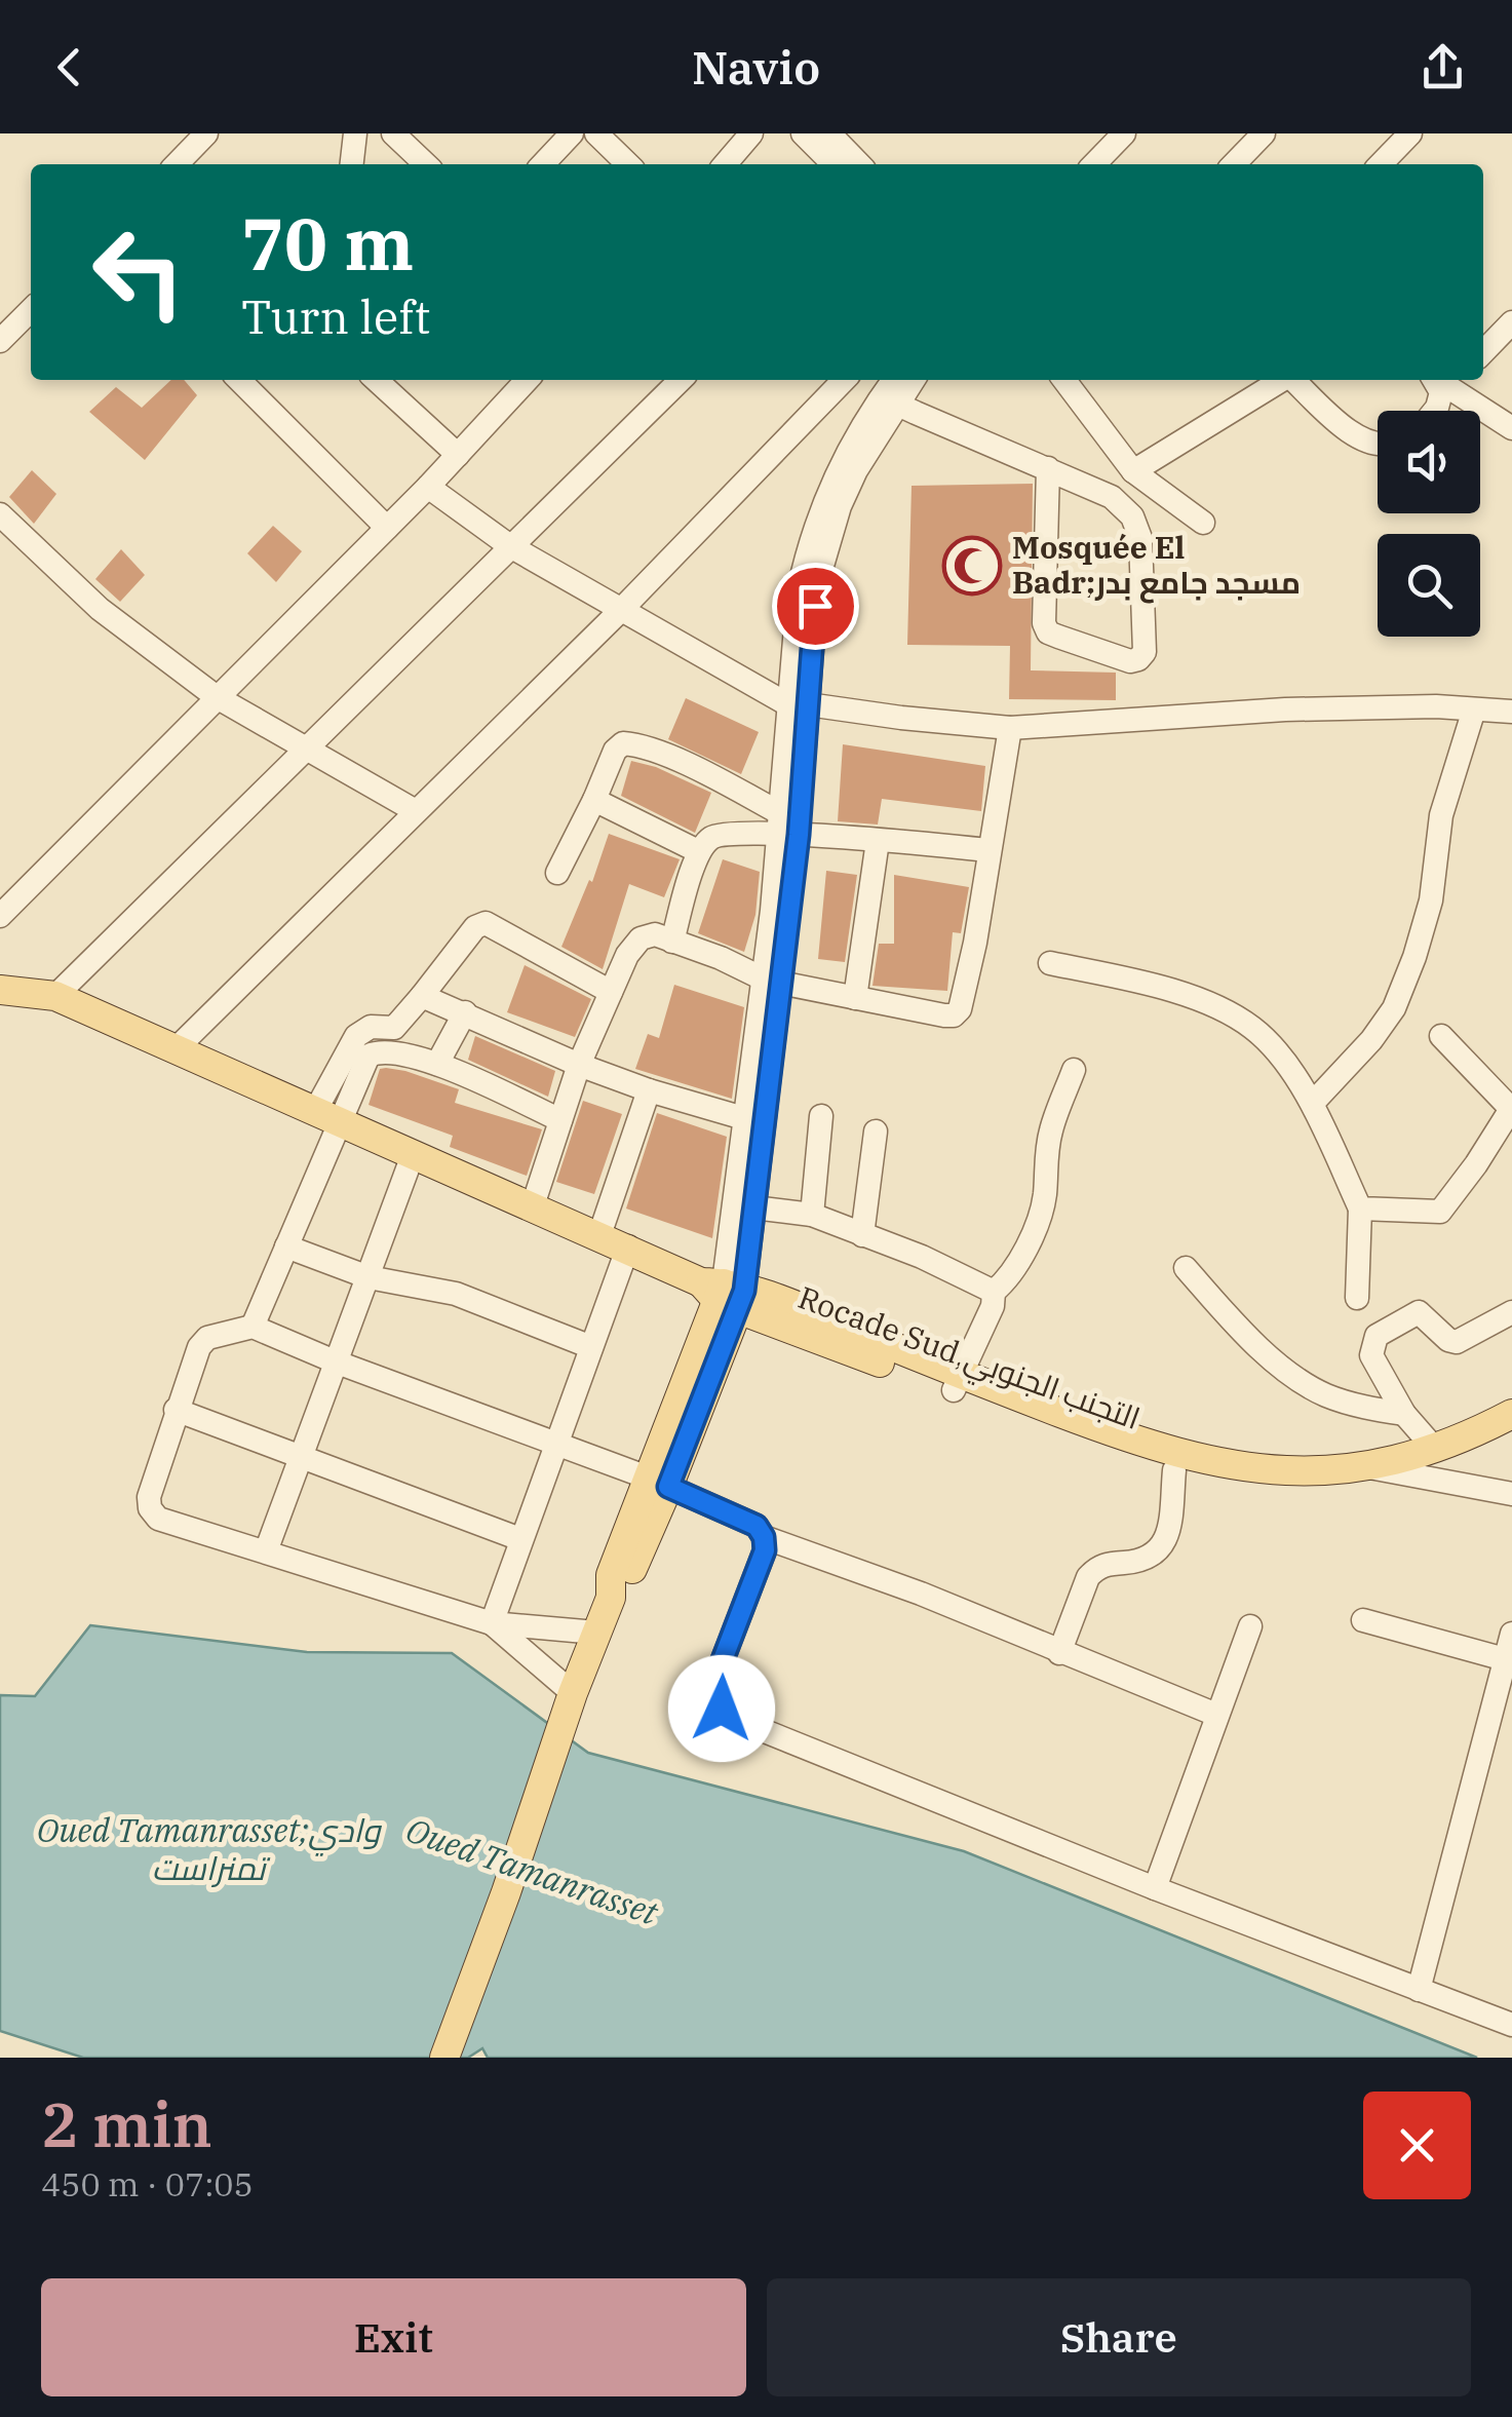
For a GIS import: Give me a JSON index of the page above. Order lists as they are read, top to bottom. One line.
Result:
{"streets":{"main road":["Rocade Sud,التجنب الجنوبي"]},"water":["Oued Tamanrasset;وادي تمنراست","Oued Tamanrasset"],"places":{"mosque":["Mosquée El Badr;مسجد جامع بدر"]},"page":{"header":"Navio","turn":["70 m","Turn left"],"heading":["2 min","450 m · 07:05"],"buttons":["Exit","Share"]}}
